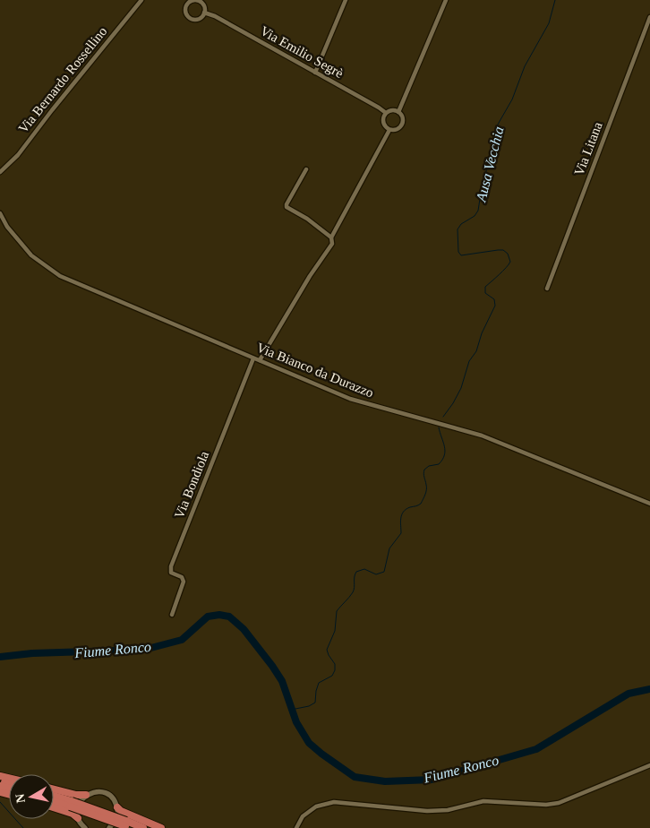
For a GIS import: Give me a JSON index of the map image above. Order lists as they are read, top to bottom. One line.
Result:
{"streets":{"street":["Via Emilio Segrè","Via Bernardo Rossellino","Via Litana","Via Bianco da Durazzo","Via Bondiola"]},"crossings":[["Via Bianco da Durazzo","Via Bondiola"]],"water":["Ausa Vecchia","Fiume Ronco"],"north":"left"}
